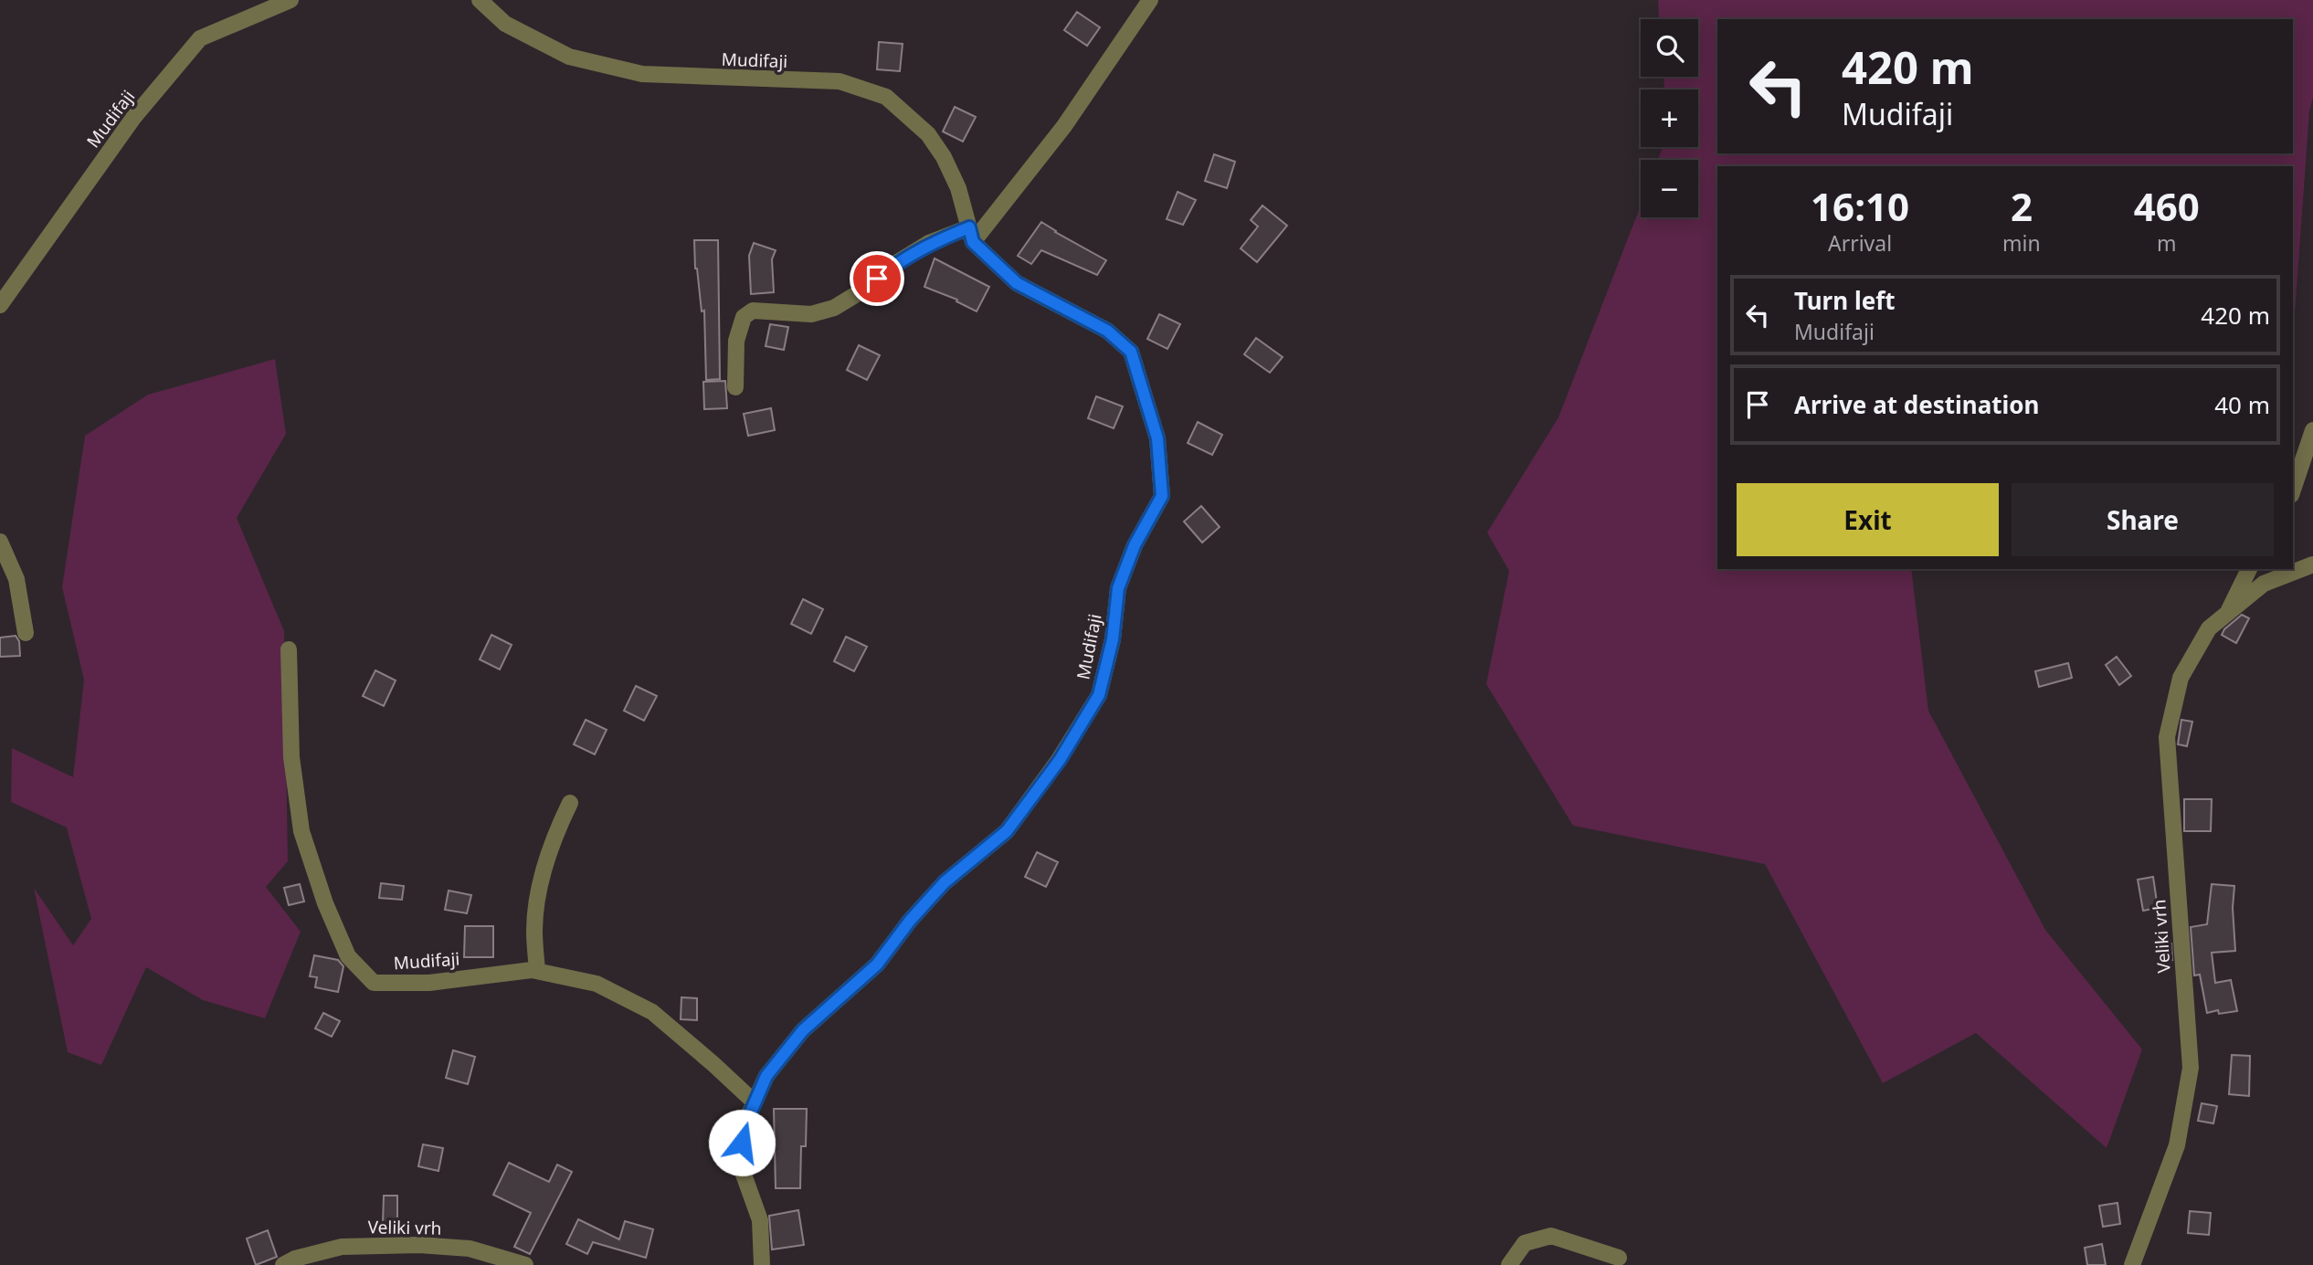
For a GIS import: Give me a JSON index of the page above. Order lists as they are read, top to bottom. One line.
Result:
{"streets":{"street":["Mudifaji","Veliki vrh"]},"page":{"map_buttons":["+","−"],"turn":["420 m","Mudifaji"],"eta":["16:10","Arrival","2","min","460","m"],"list":[{"name":"Turn left","note":"Mudifaji","value":"420 m"},{"name":"Arrive at destination","value":"40 m"}],"buttons":["Exit","Share"]}}
